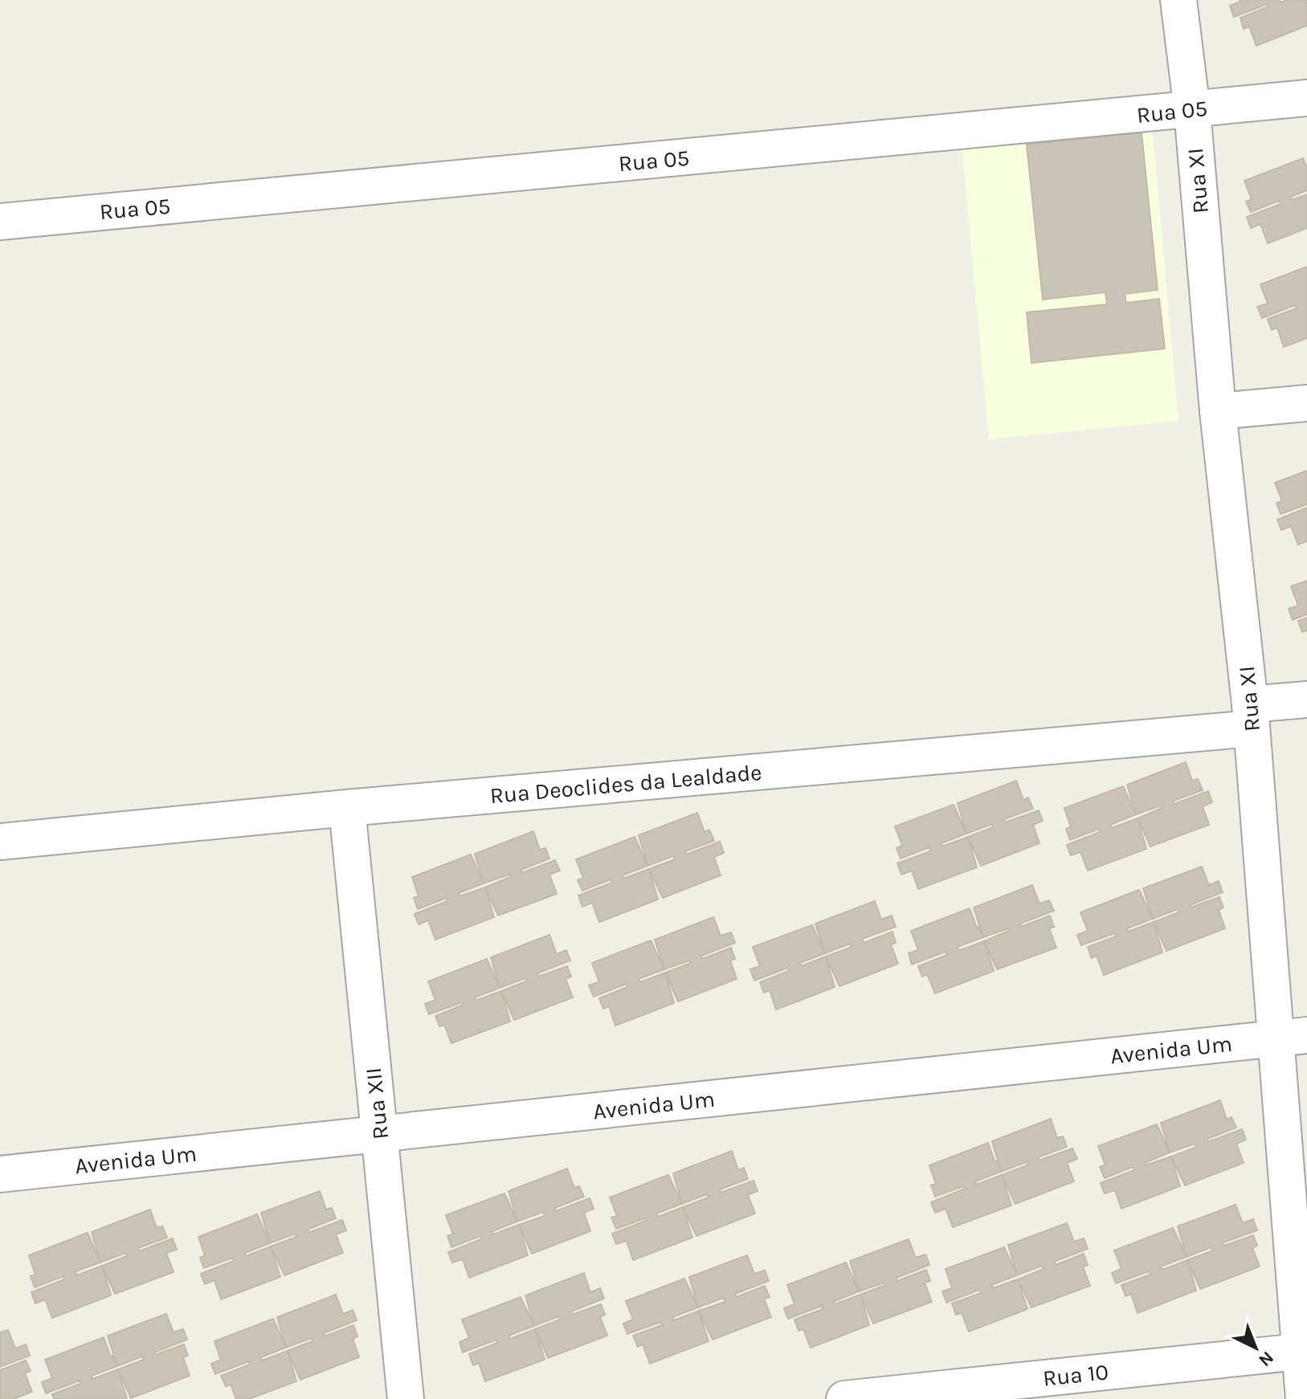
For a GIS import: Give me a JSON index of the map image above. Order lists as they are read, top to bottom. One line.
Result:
{"streets":{"street":["Rua 05","Rua XI","Rua Deoclides da Lealdade","Avenida Um","Rua XII","Rua 10"]},"crossings":[["Rua 05","Rua XI"],["Rua XI","Rua Deoclides da Lealdade"],["Rua XI","Avenida Um"],["Rua XI","Rua 10"],["Rua Deoclides da Lealdade","Rua XII"],["Avenida Um","Rua XII"]],"north":"bottom right"}
